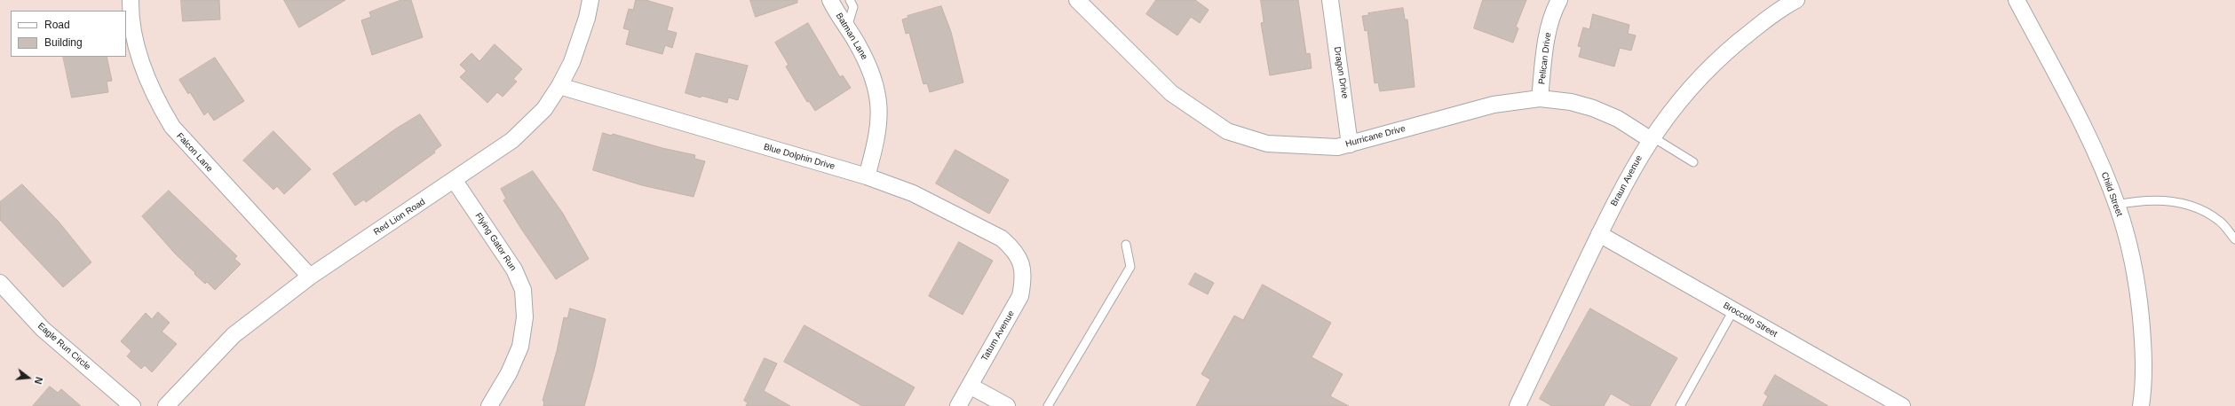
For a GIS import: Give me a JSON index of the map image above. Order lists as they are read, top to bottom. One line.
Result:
{"streets":{"street":["Batman Lane","Pelican Drive","Dragon Drive","Hurricane Drive","Falcon Lane","Blue Dolphin Drive","Braun Avenue","Child Street","Red Lion Road","Flying Gator Run","Broccolo Street","Tatum Avenue","Eagle Run Circle"]},"crossings":[["Batman Lane","Blue Dolphin Drive"],["Pelican Drive","Hurricane Drive"],["Dragon Drive","Hurricane Drive"],["Hurricane Drive","Braun Avenue"],["Falcon Lane","Red Lion Road"],["Blue Dolphin Drive","Red Lion Road"],["Blue Dolphin Drive","Tatum Avenue"],["Braun Avenue","Broccolo Street"],["Red Lion Road","Flying Gator Run"]],"legend":["Road","Building"],"north":"right"}
